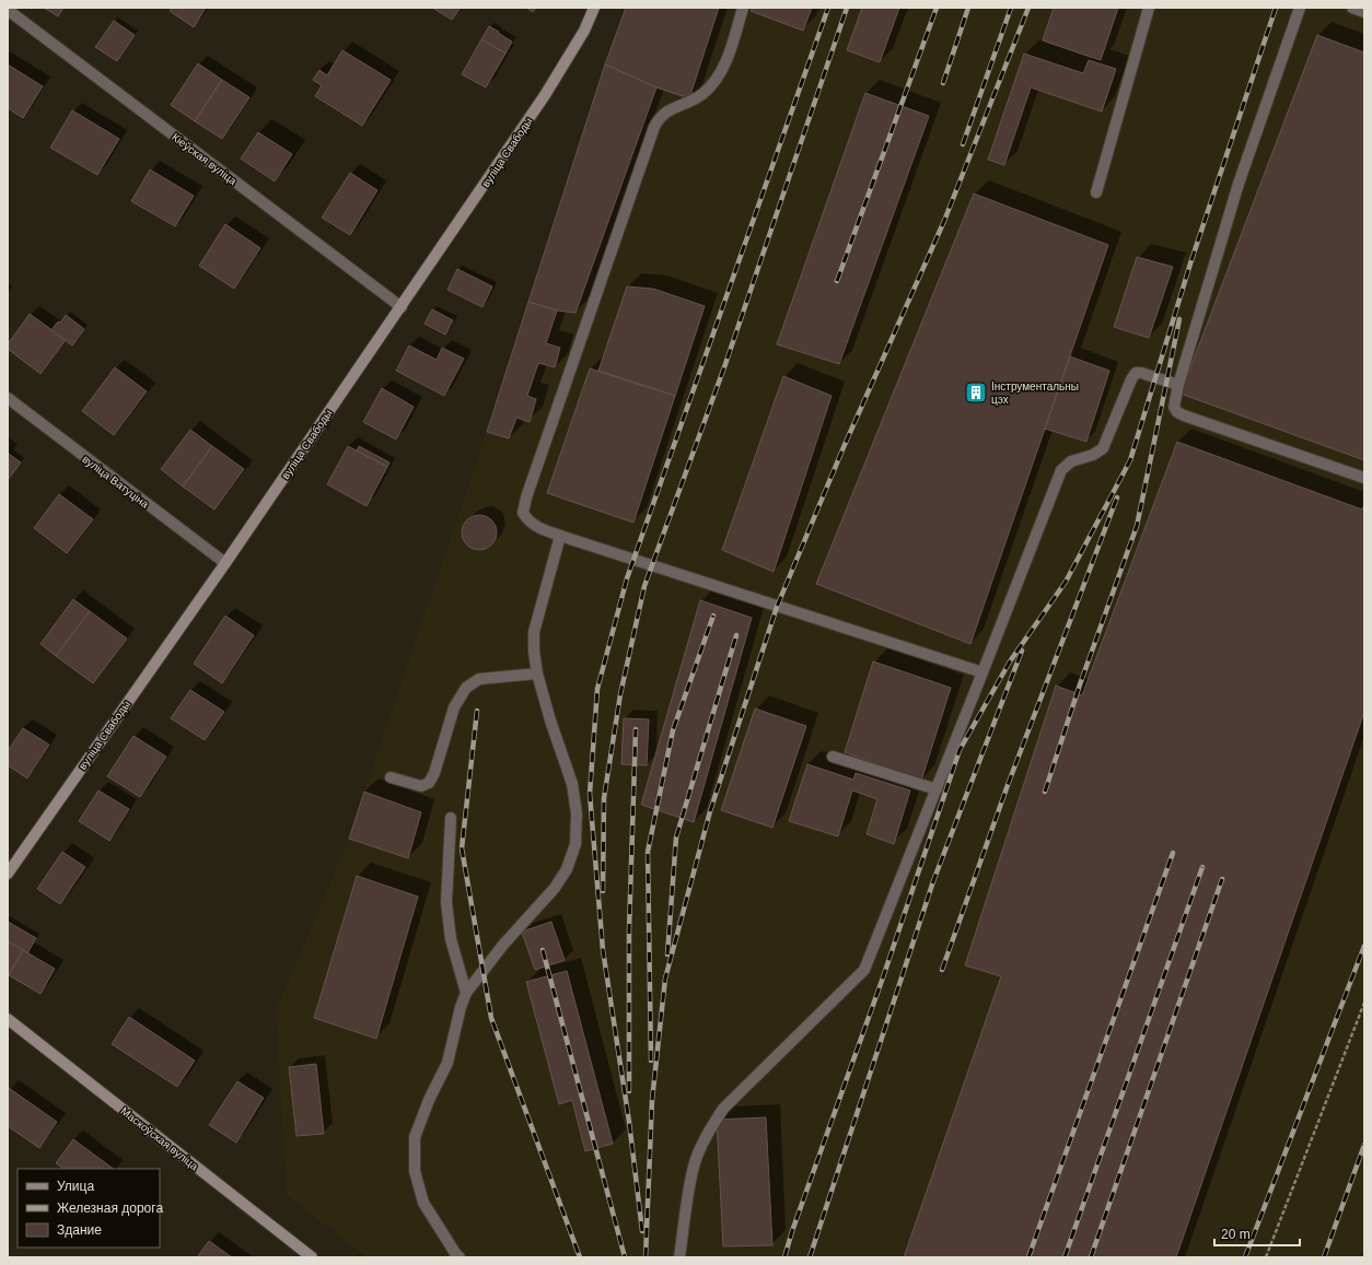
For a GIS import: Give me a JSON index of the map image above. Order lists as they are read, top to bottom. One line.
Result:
{"streets":{"street":["вуліца Свабоды","Кіеўская вуліца","вуліца Ватуціна","Маскоўская вуліца"]},"crossings":[["вуліца Свабоды","Кіеўская вуліца"],["вуліца Свабоды","вуліца Ватуціна"]],"places":{"building":["Інструментальны цэх"]},"legend":["Улица","Железная дорога","Здание"],"scale_bar":"20 m"}
